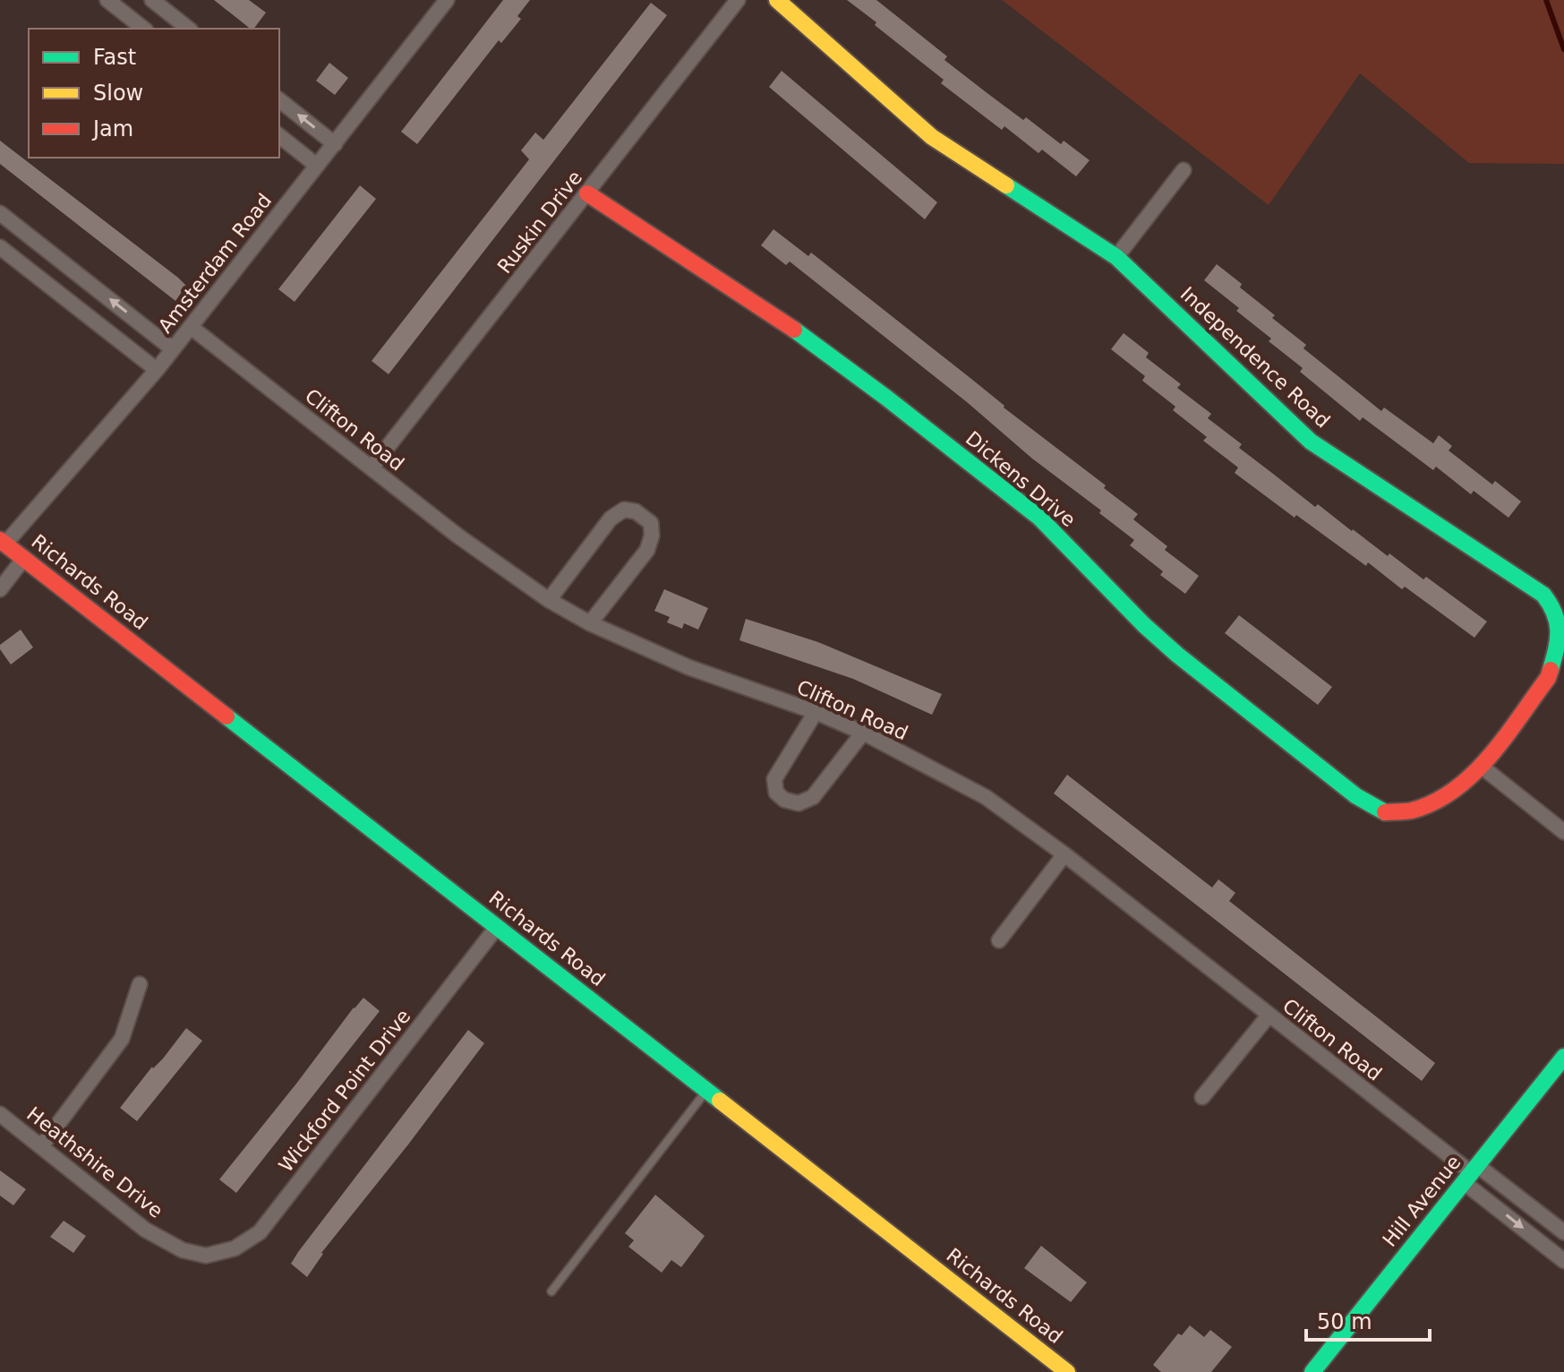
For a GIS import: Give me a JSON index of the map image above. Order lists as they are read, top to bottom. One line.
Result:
{"streets":{"street":["Ruskin Drive","Amsterdam Road","Independence Road","Clifton Road","Dickens Drive","Richards Road","Wickford Point Drive","Heathshire Drive","Hill Avenue"]},"crossings":[["Ruskin Drive","Clifton Road"],["Ruskin Drive","Dickens Drive"],["Amsterdam Road","Clifton Road"],["Amsterdam Road","Richards Road"],["Independence Road","Dickens Drive"],["Clifton Road","Hill Avenue"],["Richards Road","Wickford Point Drive"],["Wickford Point Drive","Heathshire Drive"]],"legend":["Fast","Slow","Jam"],"scale_bar":"50 m"}
